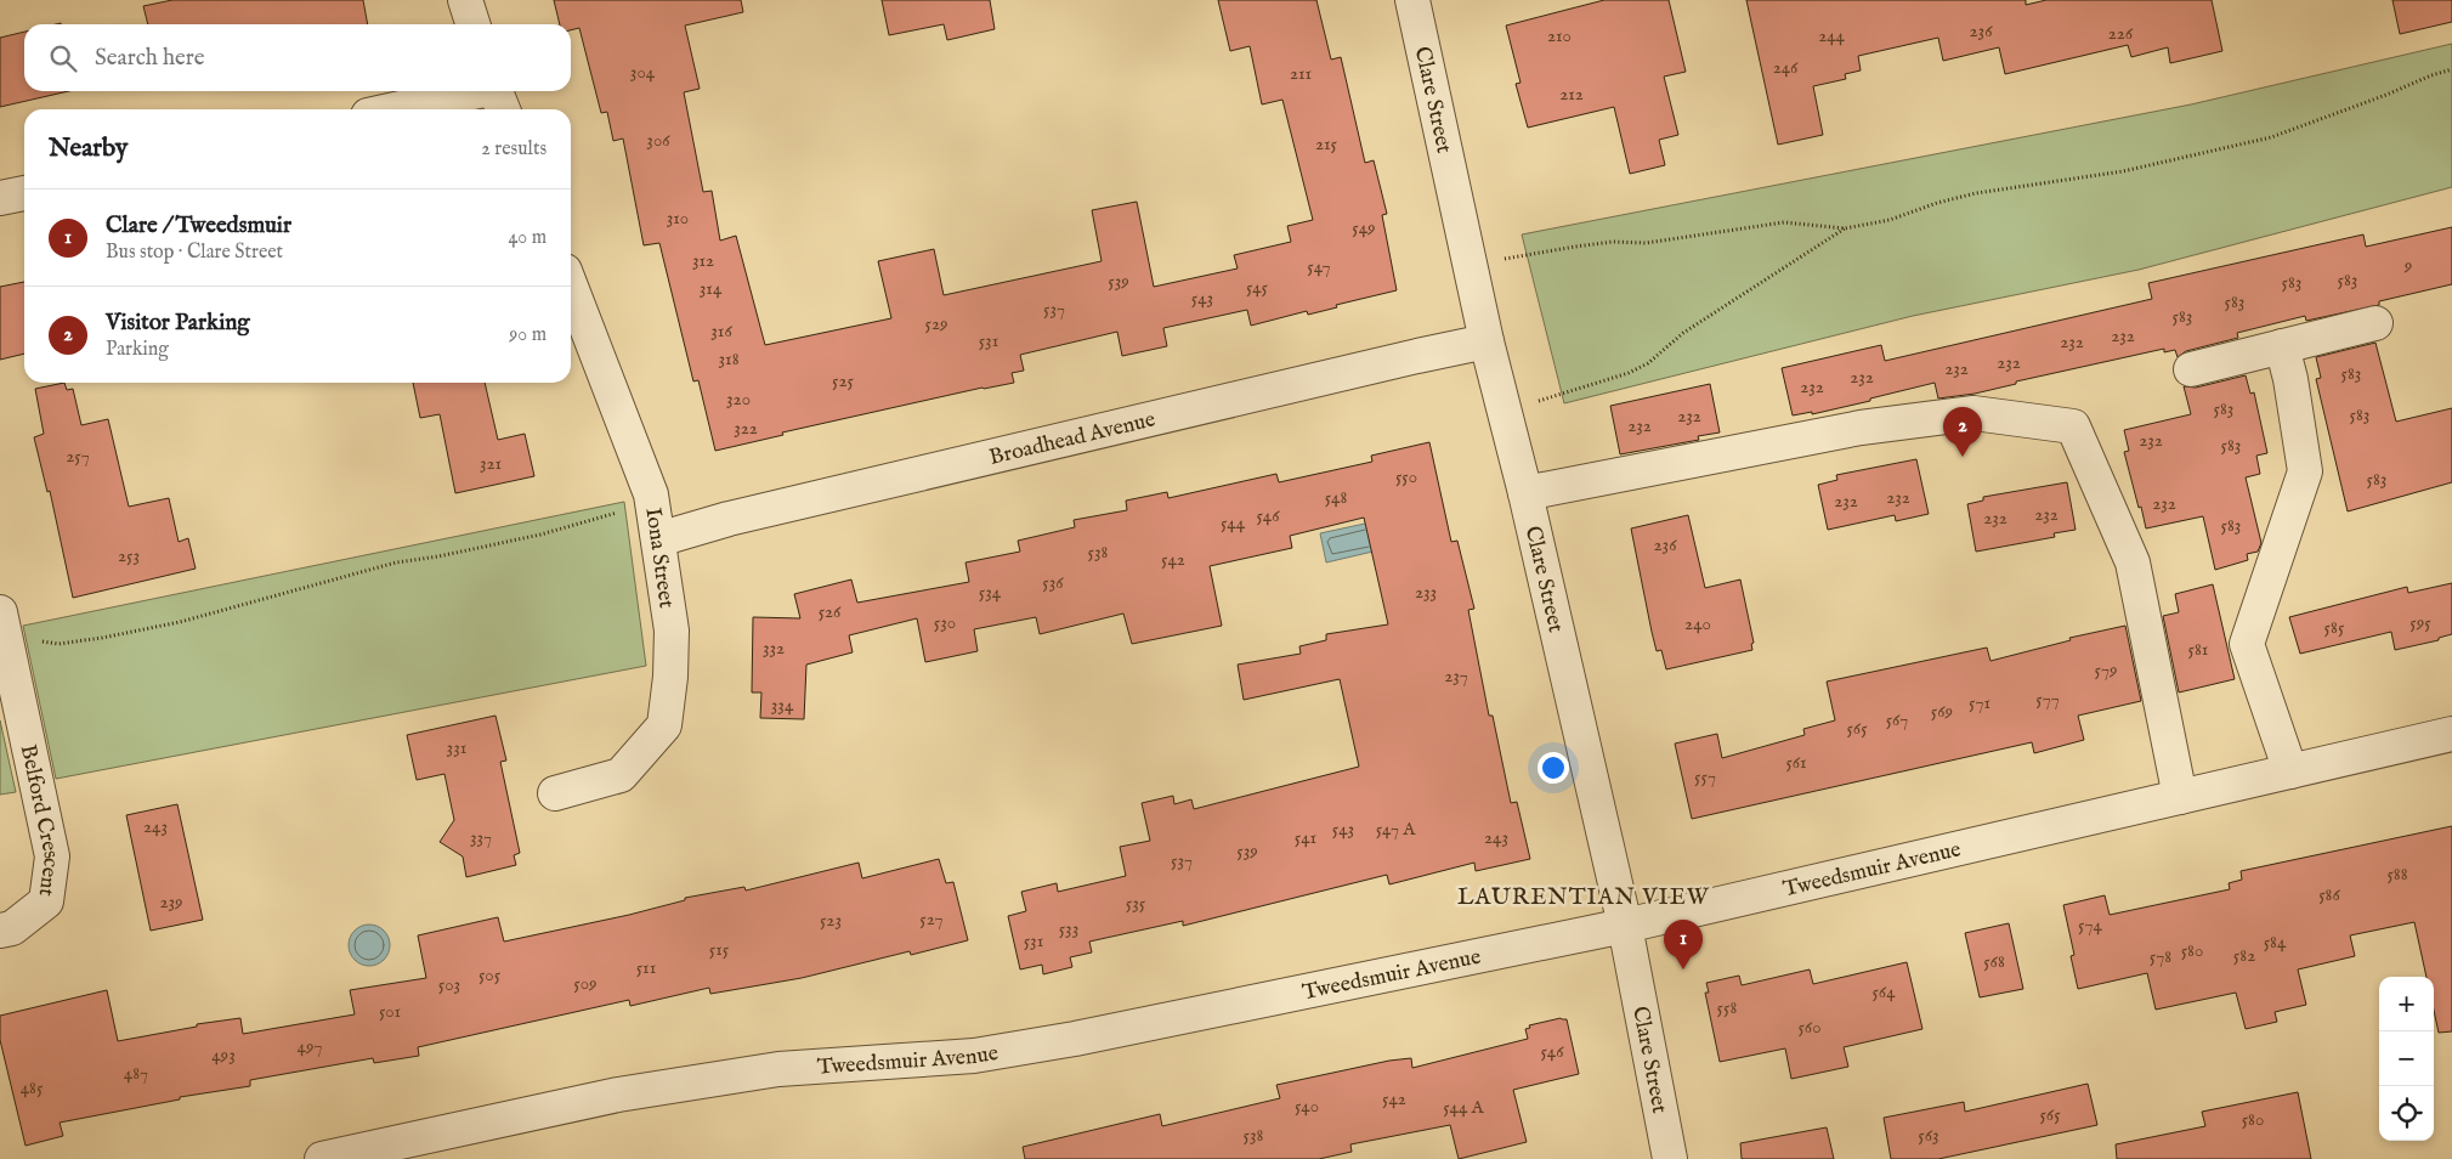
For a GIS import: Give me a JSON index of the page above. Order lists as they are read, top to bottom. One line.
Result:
{"streets":{"street":["Clare Street","Broadhead Avenue","Iona Street","Belford Crescent","Tweedsmuir Avenue"]},"crossings":[["Clare Street","Broadhead Avenue"],["Clare Street","Tweedsmuir Avenue"],["Broadhead Avenue","Iona Street"]],"districts":["LAURENTIAN VIEW"],"house_numbers":["236","226","210","244","246","304","211","212","306","215","310","549","312","9","547","583","539","583","545","314","543","583","537","583","529","316","232","531","232","318","232","232","583","232","525","232","320","583","583","232","232","322","232","583","257","321","550","583","548","232","232","232","232","546","232","544","583","236","538","253","542","536","534","233","526","530","595","240","585","332","581","579","237","577","571","334","569","567","565","331","561","557","243","543","547 A","337","541","243","539","537","588","586","239","535","527","523","574","533","531","584","515","580","582","578","568","511","505","509","503","564","558","501","560","497","546","493","487","485","542","540","544 A","565","580","538","563"],"page":{"search":"Search here","heading":["Nearby","2 results"],"list":[{"mark":"1","name":"Clare / Tweedsmuir","note":"Bus stop · Clare Street","value":"40 m"},{"mark":"2","name":"Visitor Parking","note":"Parking","value":"90 m"}],"pins":["2","1"],"map_buttons":["+","−"]}}
